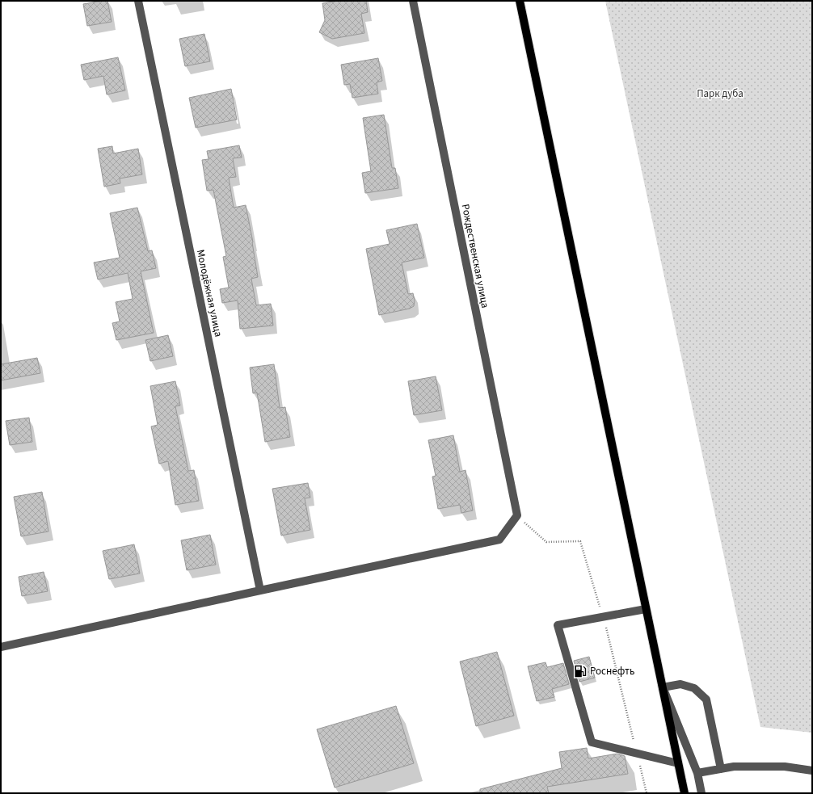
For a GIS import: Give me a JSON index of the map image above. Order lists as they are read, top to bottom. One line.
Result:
{"streets":{"street":["Рождественская улица","Молодёжная улица"]},"parks":["Парк дуба"],"places":{"fuel station":["Роснефть"]}}
